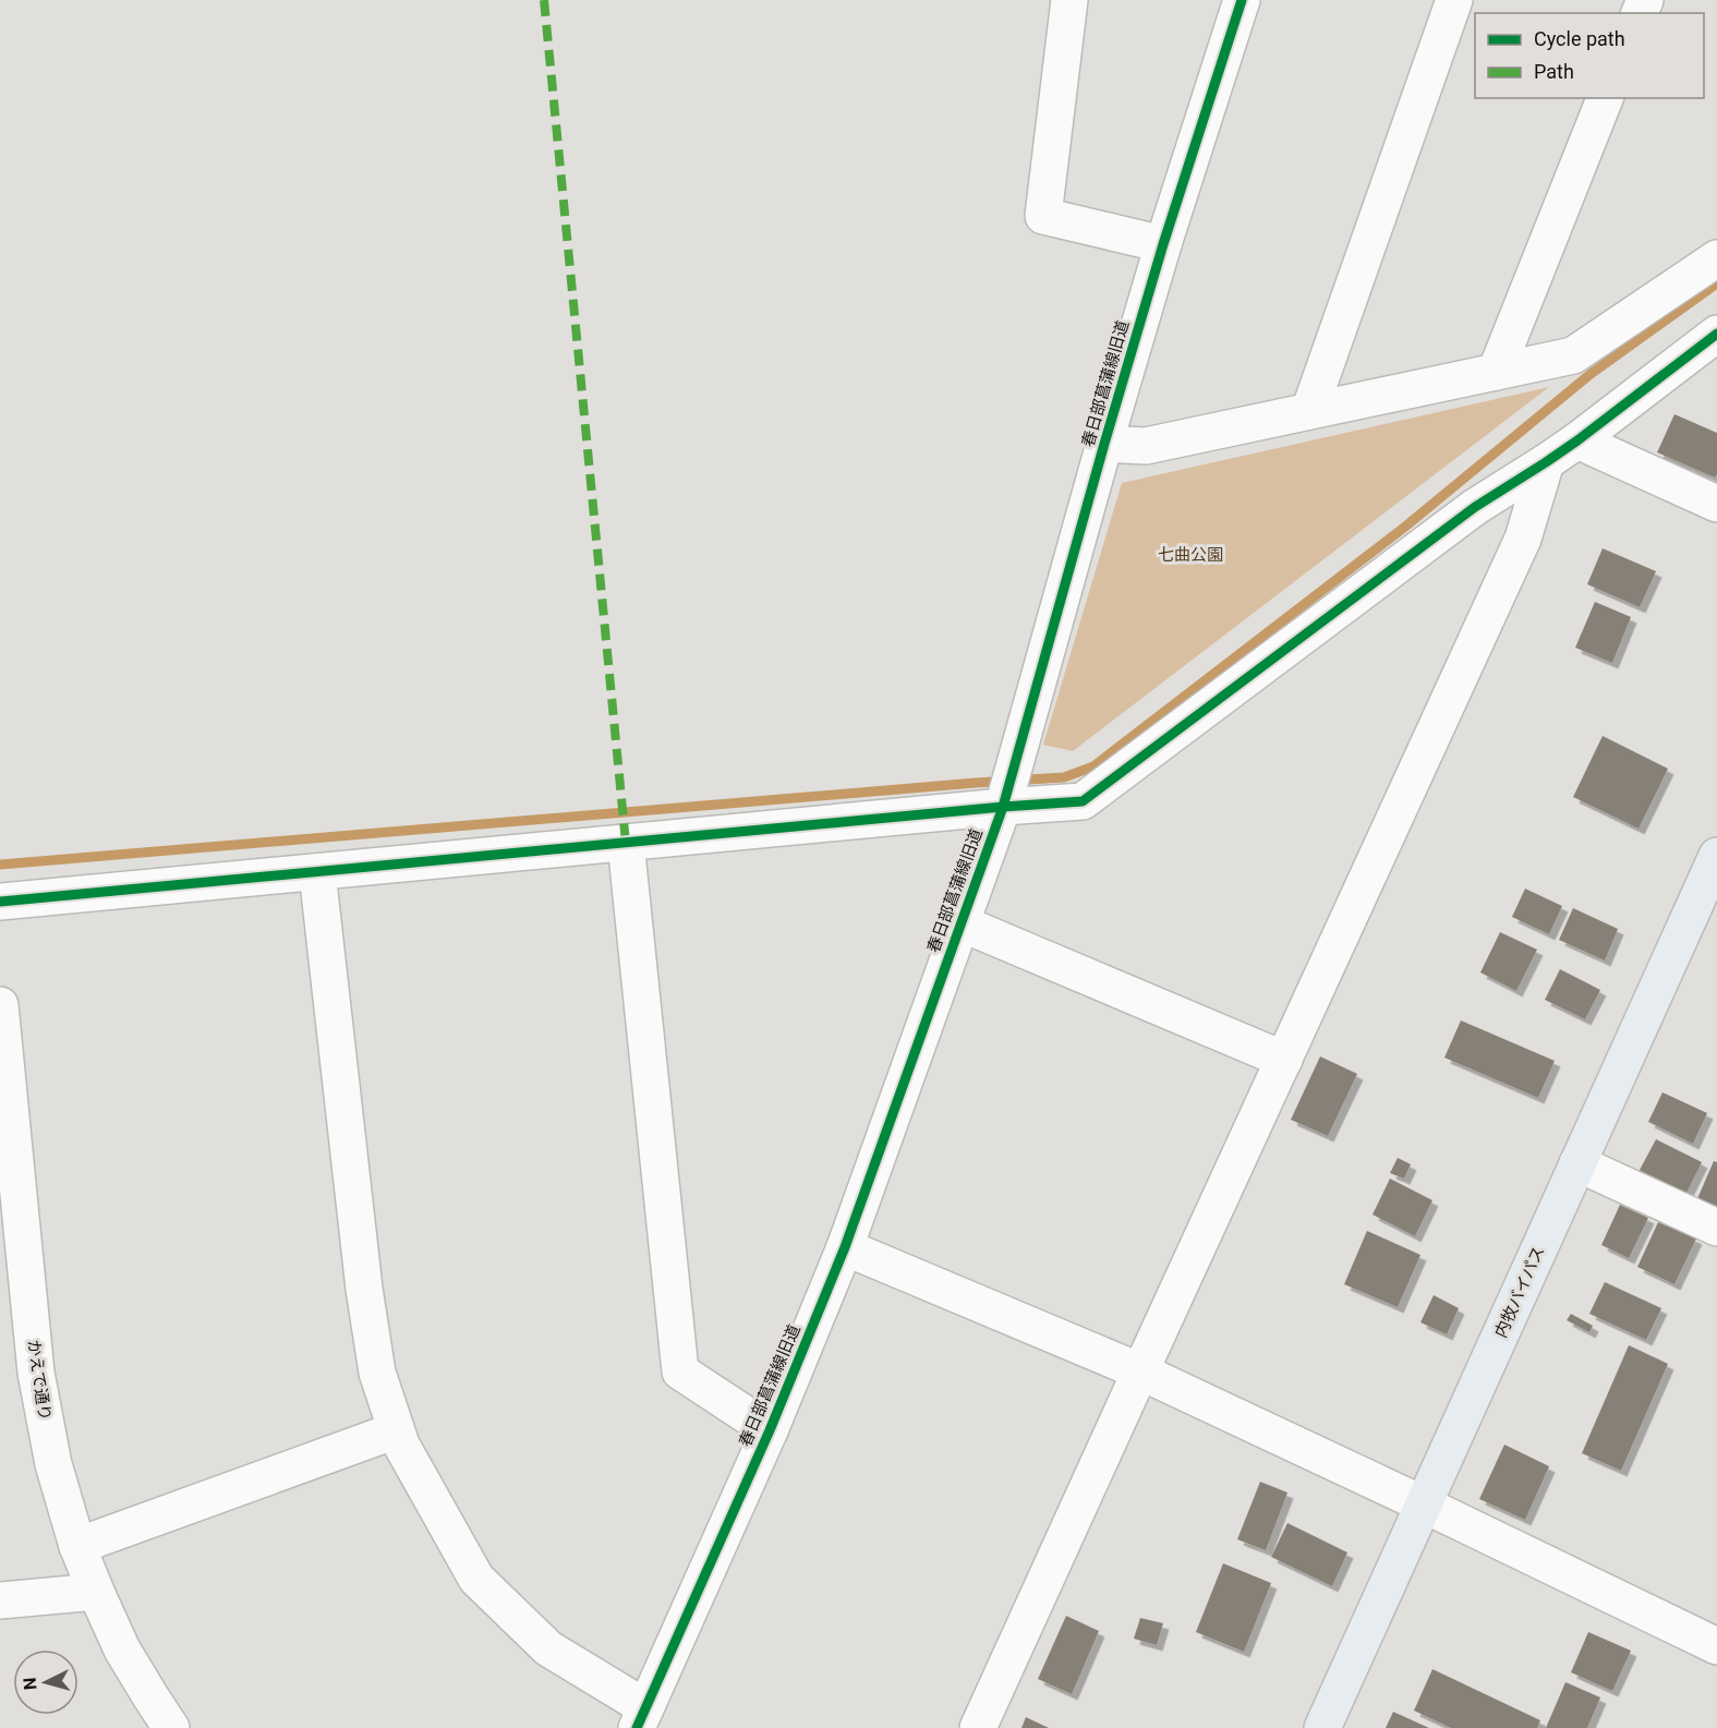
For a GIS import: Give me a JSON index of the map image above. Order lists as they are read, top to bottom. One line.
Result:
{"streets":{"main road":["内牧バイパス"],"street":["春日部菖蒲線旧道","かえで通り"]},"parks":["七曲公園"],"legend":["Cycle path","Path"],"north":"left"}
